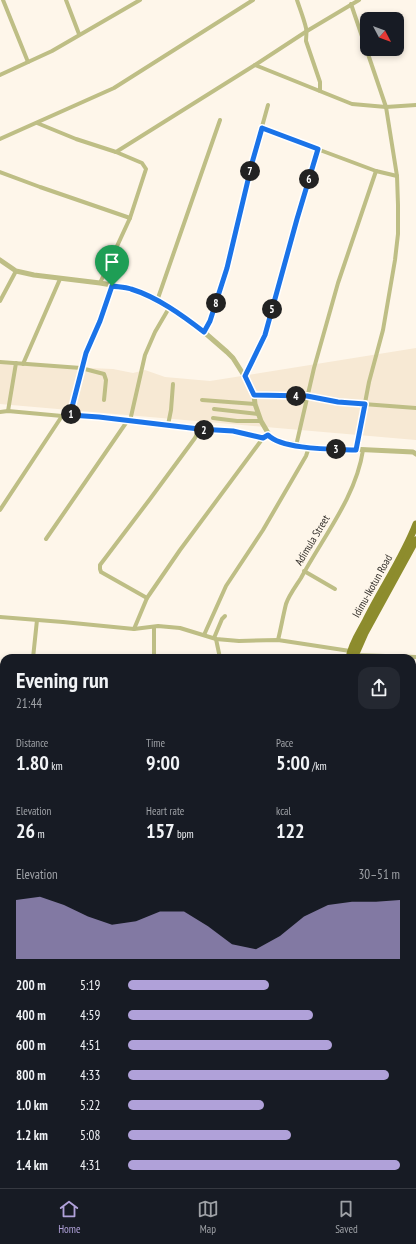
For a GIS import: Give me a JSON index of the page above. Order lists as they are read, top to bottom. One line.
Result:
{"streets":{"main road":["Idimu-Ikotun Road"],"street":["Adimula Street"]},"north":"bottom right","page":{"pins":["7","6","8","5","4","1","2","3"],"heading":["Evening run","21:44"],"stats":[["Distance","1.80 km"],["Time","9:00"],["Pace","5:00 /km"],["Elevation","26 m"],["Heart rate","157 bpm"],["kcal","122"]],"chart":["Elevation","30–51 m"],"list":[{"name":"200 m","note":"5:19"},{"name":"400 m","note":"4:59"},{"name":"600 m","note":"4:51"},{"name":"800 m","note":"4:33"},{"name":"1.0 km","note":"5:22"},{"name":"1.2 km","note":"5:08"},{"name":"1.4 km","note":"4:31"}],"tabs":["Home","Map","Saved"]}}
